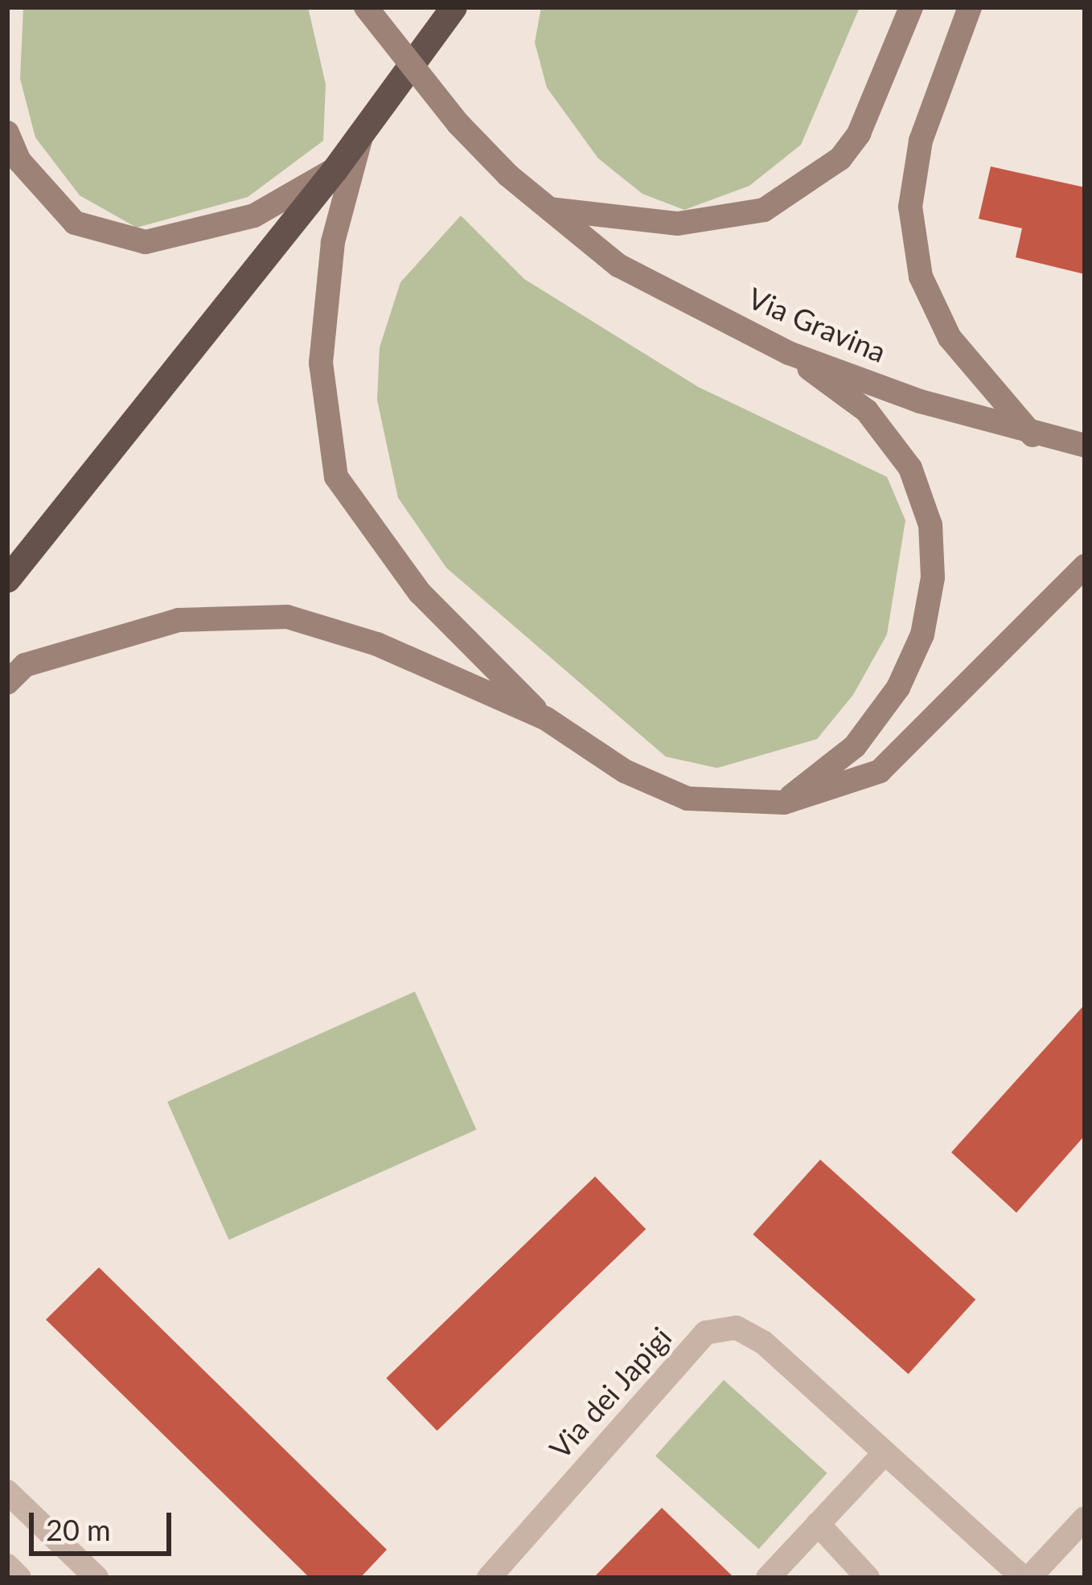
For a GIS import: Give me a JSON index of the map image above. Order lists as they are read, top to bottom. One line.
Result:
{"streets":{"main road":["Via Gravina"],"street":["Via dei Japigi"]},"scale_bar":"20 m"}
